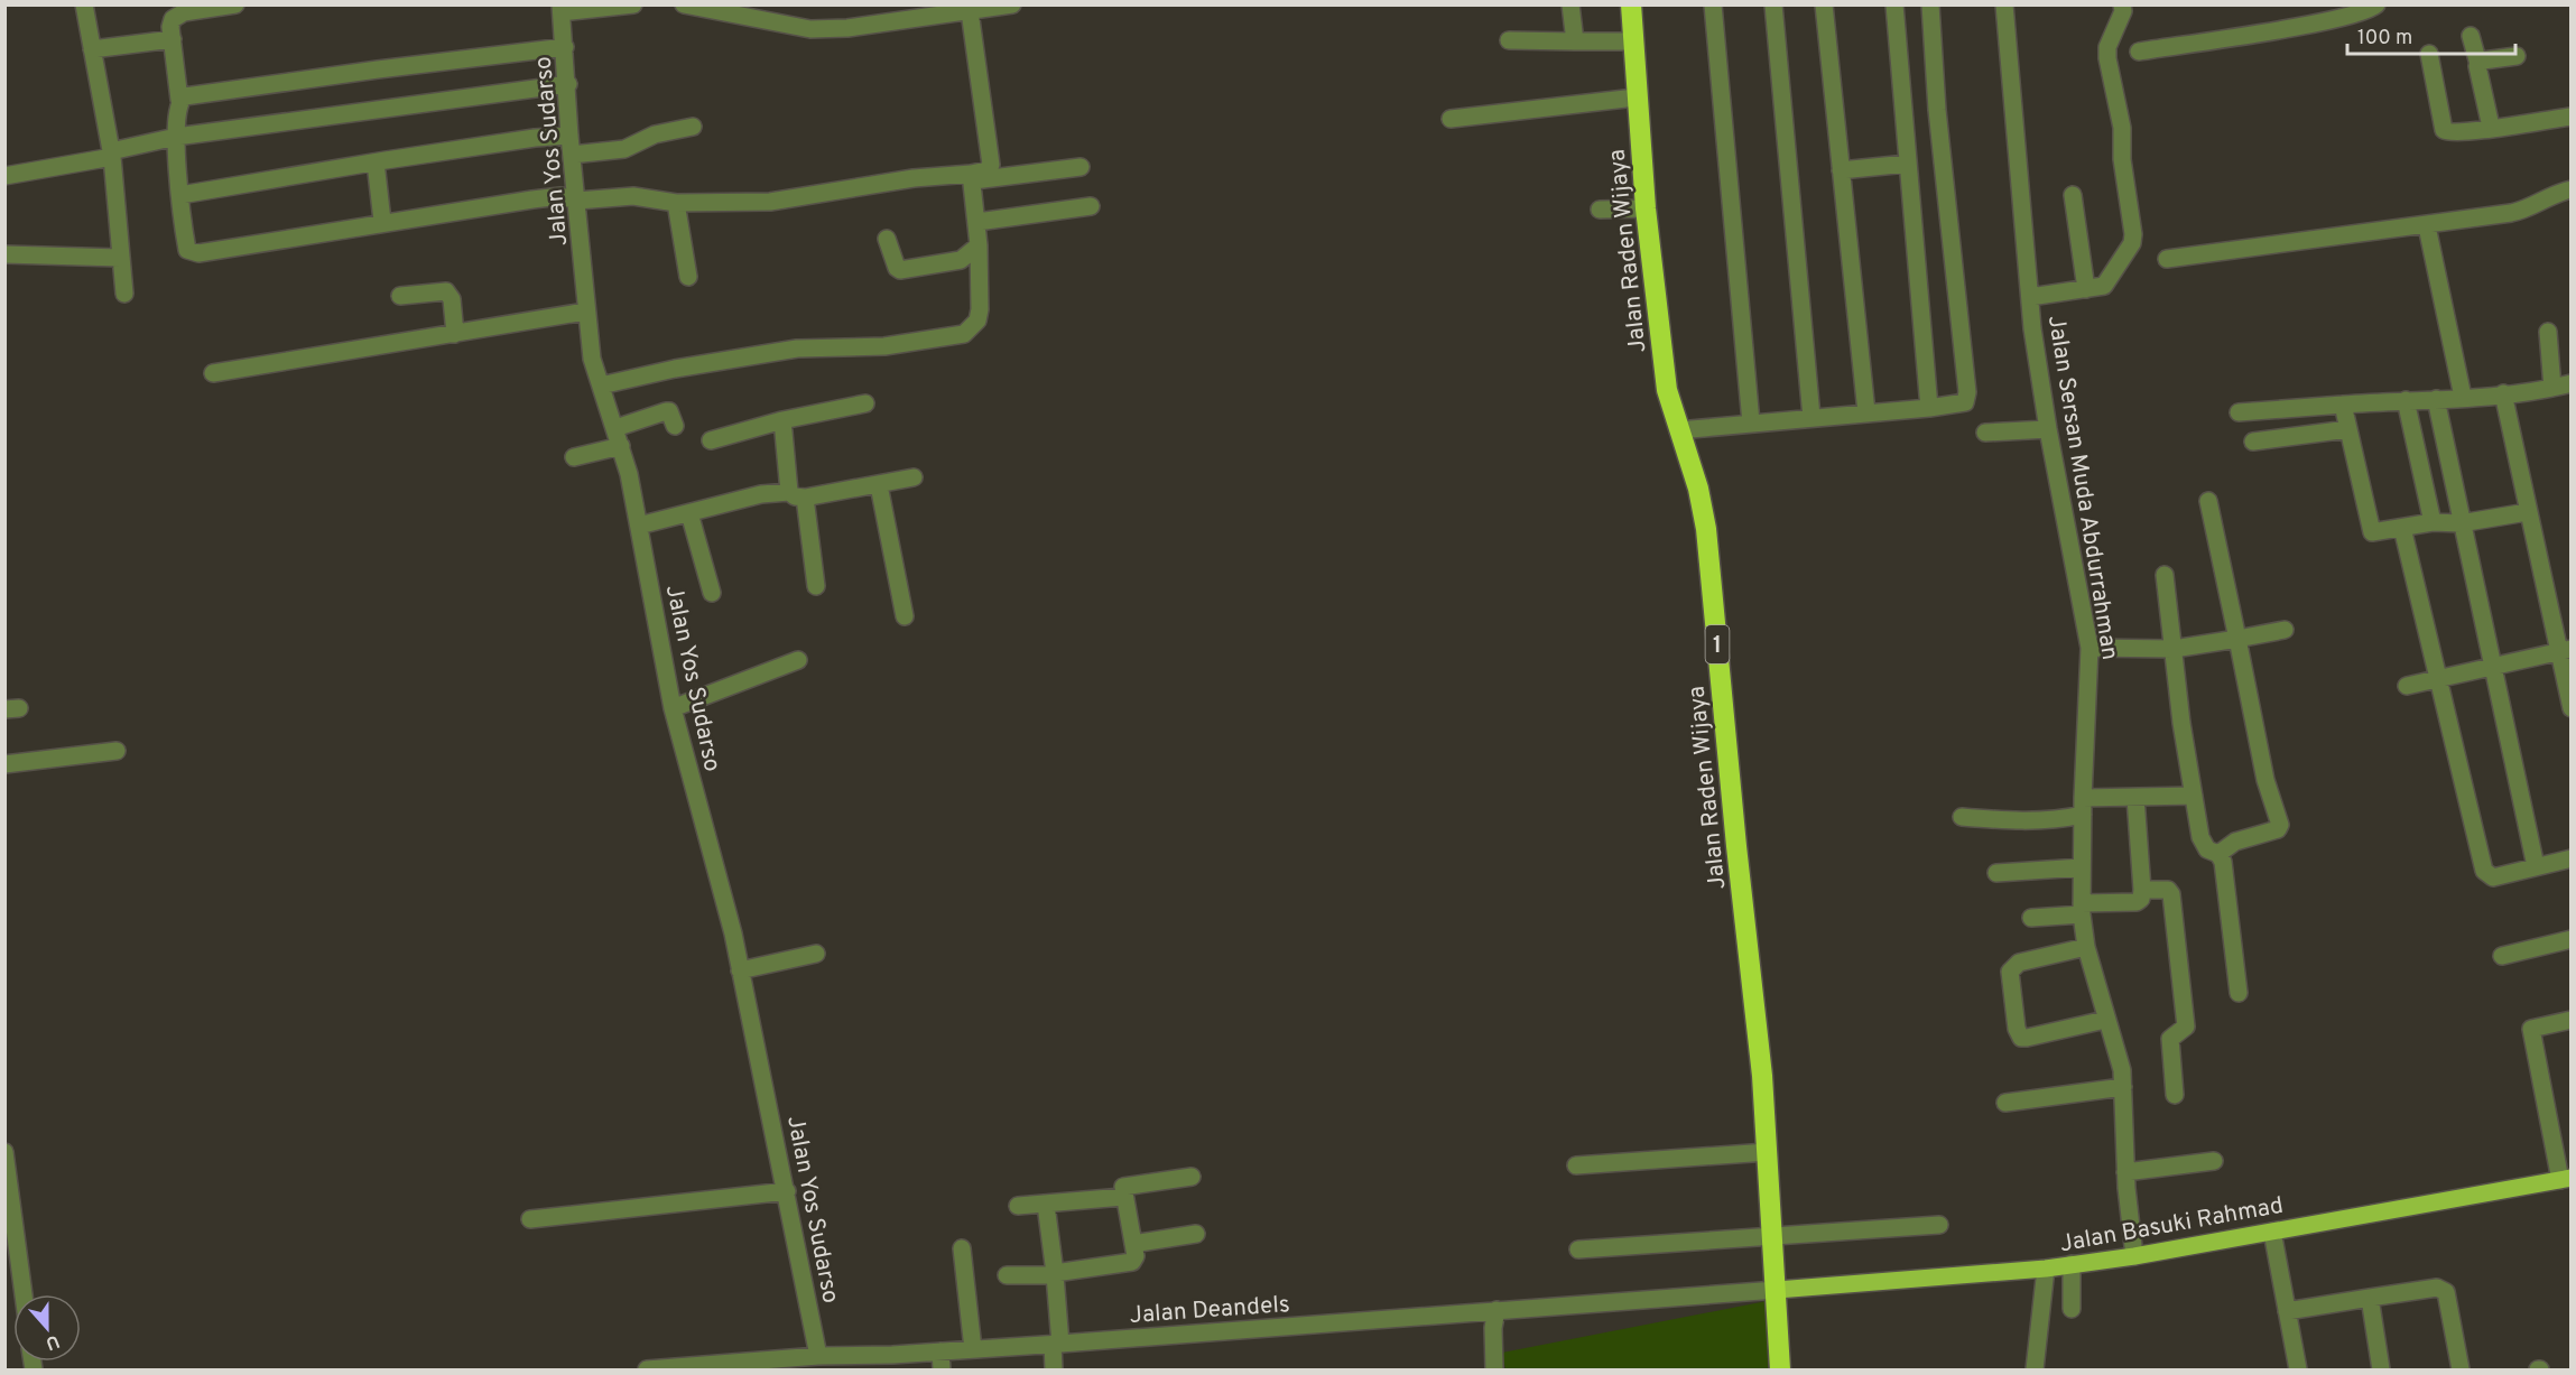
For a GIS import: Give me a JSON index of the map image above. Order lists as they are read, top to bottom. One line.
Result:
{"streets":{"highway":["Jalan Raden Wijaya","1"],"main road":["Jalan Basuki Rahmad"],"street":["Jalan Yos Sudarso","Jalan Sersan Muda Abdurrahman","Jalan Deandels"]},"crossings":[["Jalan Yos Sudarso","Jalan Deandels"],["Jalan Raden Wijaya","1"],["Jalan Raden Wijaya","Jalan Basuki Rahmad"],["Jalan Raden Wijaya","Jalan Deandels"],["Jalan Sersan Muda Abdurrahman","Jalan Basuki Rahmad"],["1","Jalan Basuki Rahmad"],["1","Jalan Deandels"],["Jalan Basuki Rahmad","Jalan Deandels"]],"scale_bar":"100 m","north":"bottom"}
